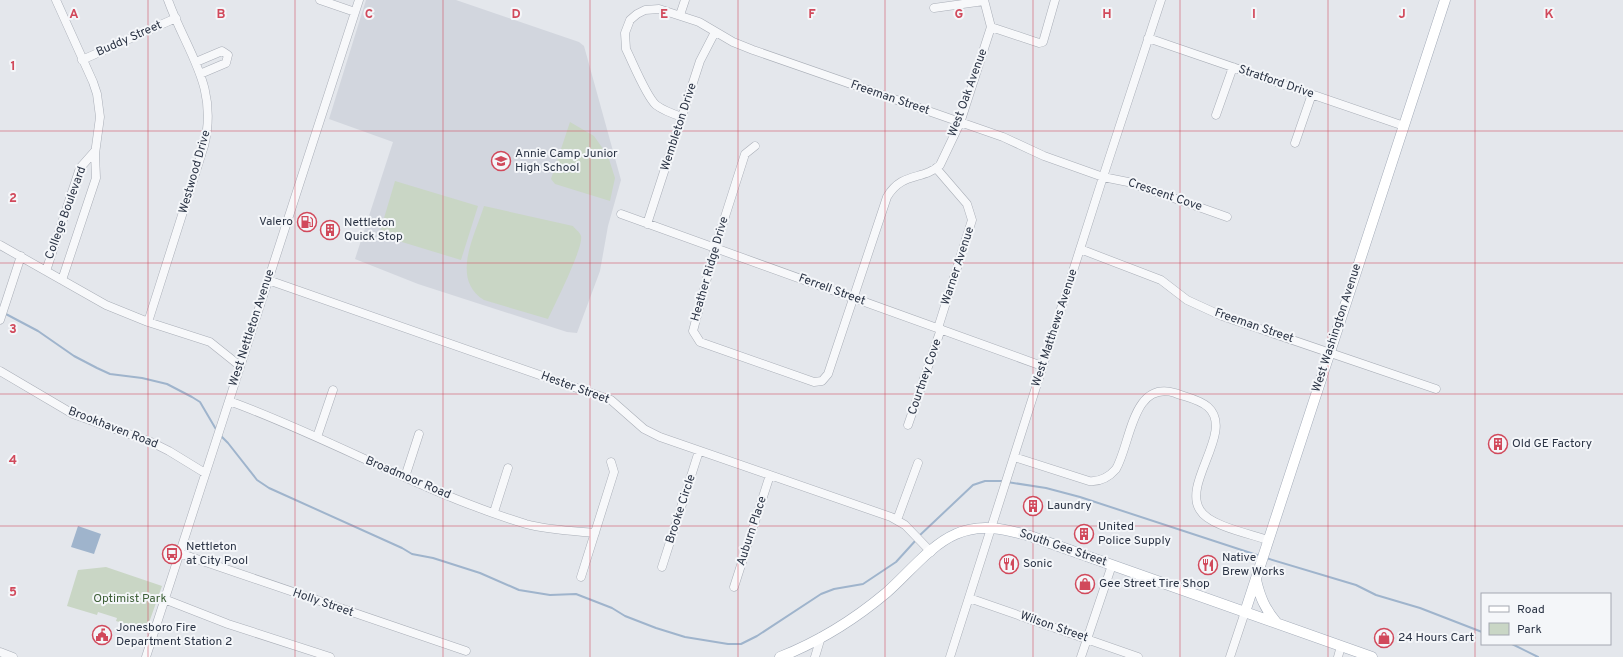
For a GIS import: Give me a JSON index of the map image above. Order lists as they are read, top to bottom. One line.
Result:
{"streets":{"main road":["West Washington Avenue","South Gee Street"],"street":["Buddy Street","Stratford Drive","West Oak Avenue","Freeman Street","Wembleton Drive","Westwood Drive","Crescent Cove","College Boulevard","Warner Avenue","Heather Ridge Drive","Ferrell Street","West Nettleton Avenue","West Matthews Avenue","Courtney Cove","Hester Street","Brookhaven Road","Broadmoor Road","Brooke Circle","Auburn Place","Holly Street","Wilson Street"]},"crossings":[["Buddy Street","Westwood Drive"],["Stratford Drive","West Matthews Avenue"],["Stratford Drive","West Washington Avenue"],["West Oak Avenue","Freeman Street"],["West Oak Avenue","Warner Avenue"],["Freeman Street","Wembleton Drive"],["Freeman Street","Crescent Cove"],["Freeman Street","West Matthews Avenue"],["Freeman Street","West Washington Avenue"],["Wembleton Drive","Ferrell Street"],["Crescent Cove","West Matthews Avenue"],["Warner Avenue","Ferrell Street"],["Warner Avenue","Courtney Cove"],["Heather Ridge Drive","Ferrell Street"],["Ferrell Street","West Matthews Avenue"],["Ferrell Street","Courtney Cove"],["West Nettleton Avenue","Hester Street"],["West Nettleton Avenue","Brookhaven Road"],["West Nettleton Avenue","Broadmoor Road"],["West Nettleton Avenue","Holly Street"],["West Matthews Avenue","South Gee Street"],["West Matthews Avenue","Wilson Street"],["West Washington Avenue","South Gee Street"],["Hester Street","Brooke Circle"],["Hester Street","Auburn Place"],["Hester Street","South Gee Street"]],"parks":["Optimist Park"],"places":{"school or university":["Annie Camp Junior High School"],"fuel station":["Valero"],"building":["Nettleton Quick Stop","Old GE Factory","Laundry","United Police Supply"],"bus stop":["Nettleton at City Pool"],"restaurant":["Sonic","Native Brew Works"],"shop":["Gee Street Tire Shop","24 Hours Cart"],"public building":["Jonesboro Fire Department Station 2"]},"legend":["Road","Park"],"grid":{"columns":["A","B","C","D","E","F","G","H","I","J","K"],"rows":["1","2","3","4","5"]}}
